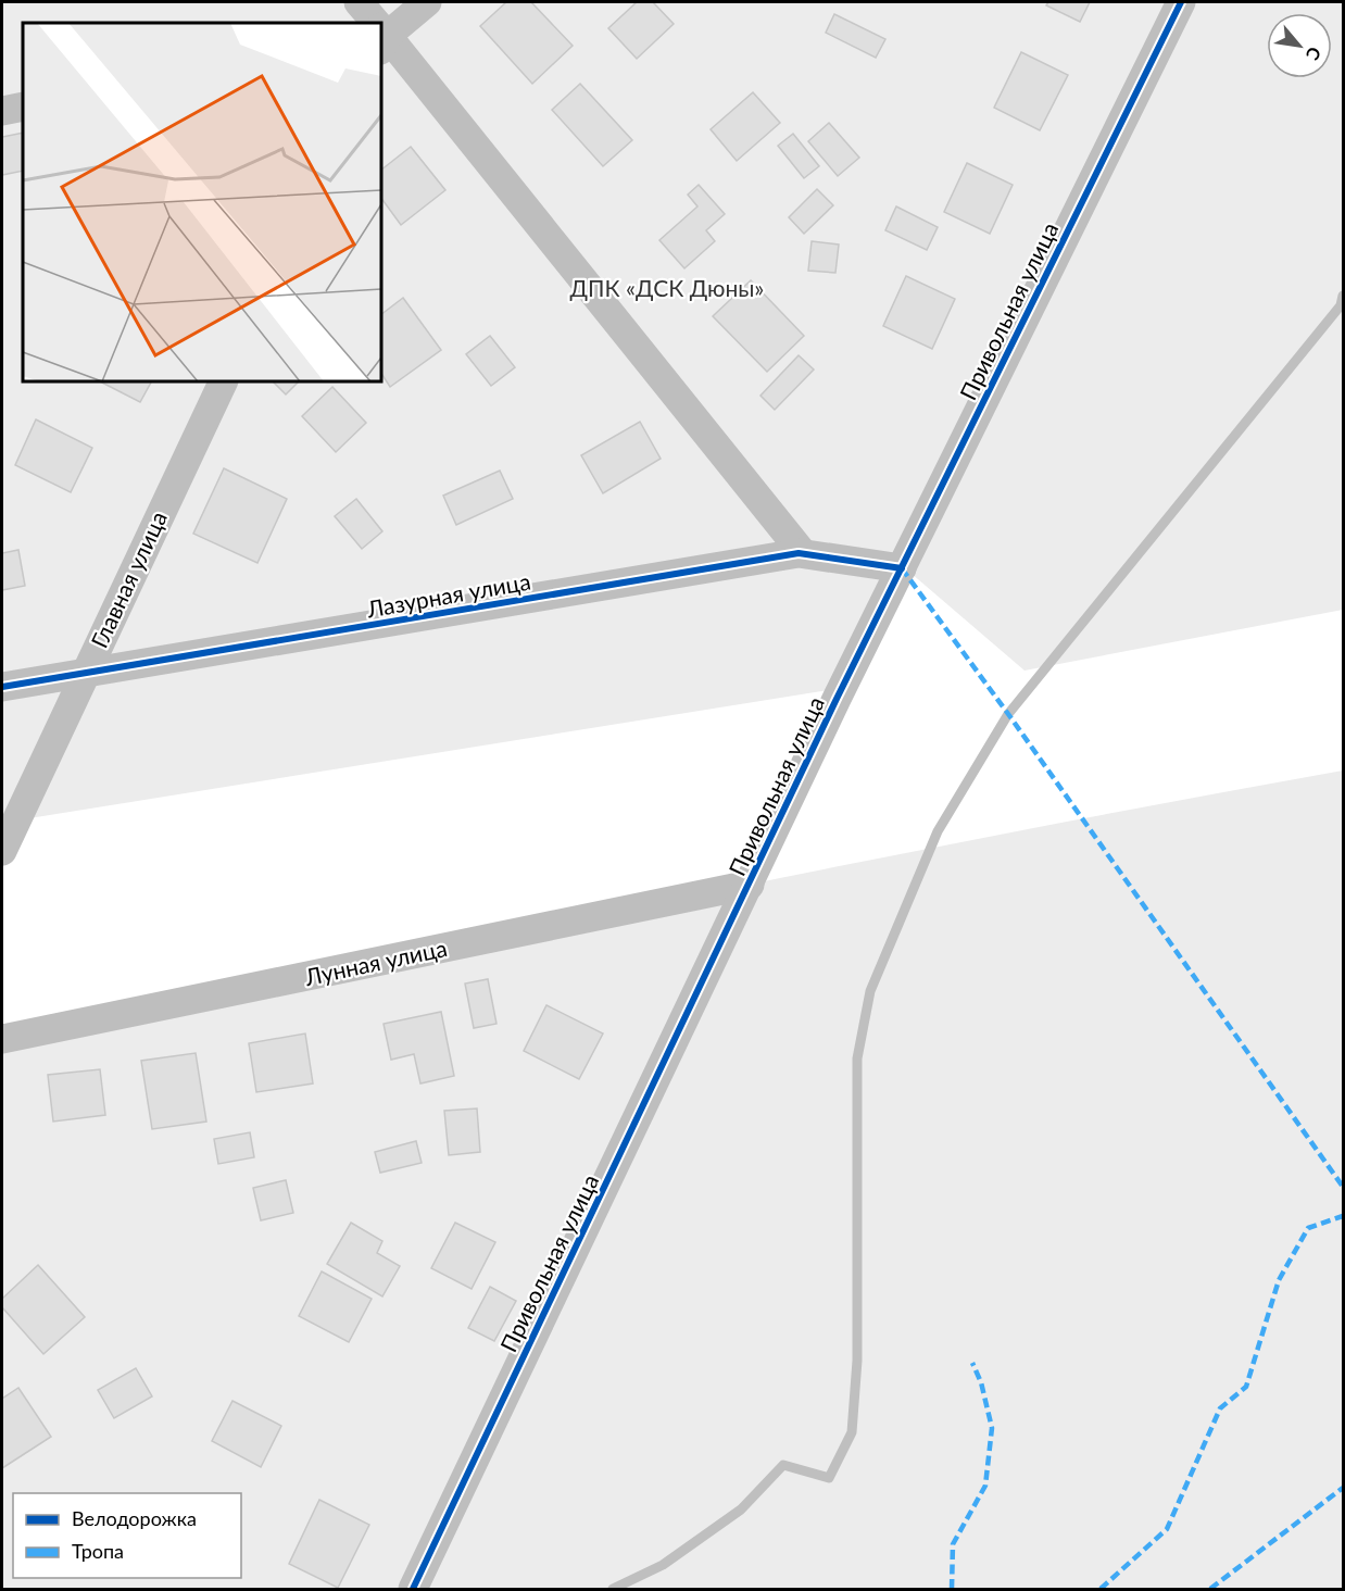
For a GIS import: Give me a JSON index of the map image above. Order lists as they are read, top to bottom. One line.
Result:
{"streets":{"street":["Привольная улица","Главная улица","Лазурная улица","Лунная улица"]},"crossings":[["Привольная улица","Лазурная улица"],["Привольная улица","Лунная улица"],["Главная улица","Лазурная улица"]],"parks":["ДПК «ДСК Дюны»"],"legend":["Велодорожка","Тропа"],"north":"bottom right"}
